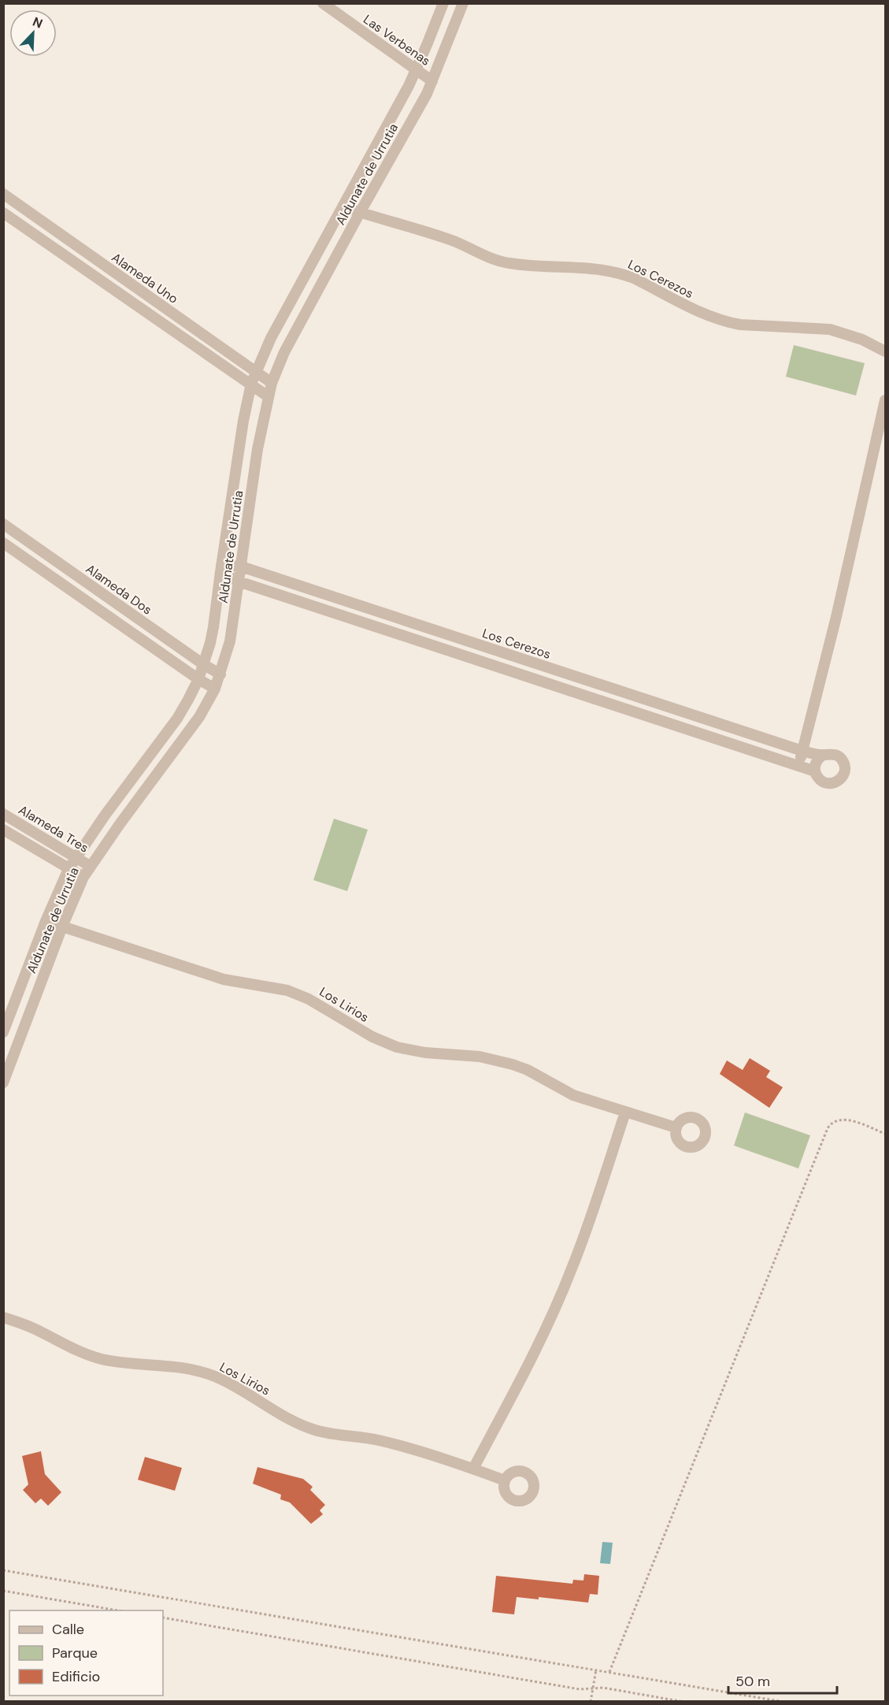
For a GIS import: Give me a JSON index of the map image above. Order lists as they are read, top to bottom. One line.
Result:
{"streets":{"street":["Las Verbenas","Aldunate de Urrutia","Alameda Uno","Los Cerezos","Alameda Dos","Alameda Tres","Los Lirios"]},"crossings":[["Las Verbenas","Aldunate de Urrutia"],["Aldunate de Urrutia","Alameda Uno"],["Aldunate de Urrutia","Los Cerezos"],["Aldunate de Urrutia","Alameda Dos"],["Aldunate de Urrutia","Alameda Tres"],["Aldunate de Urrutia","Los Lirios"]],"legend":["Calle","Parque","Edificio"],"scale_bar":"50 m","north":"top right"}
